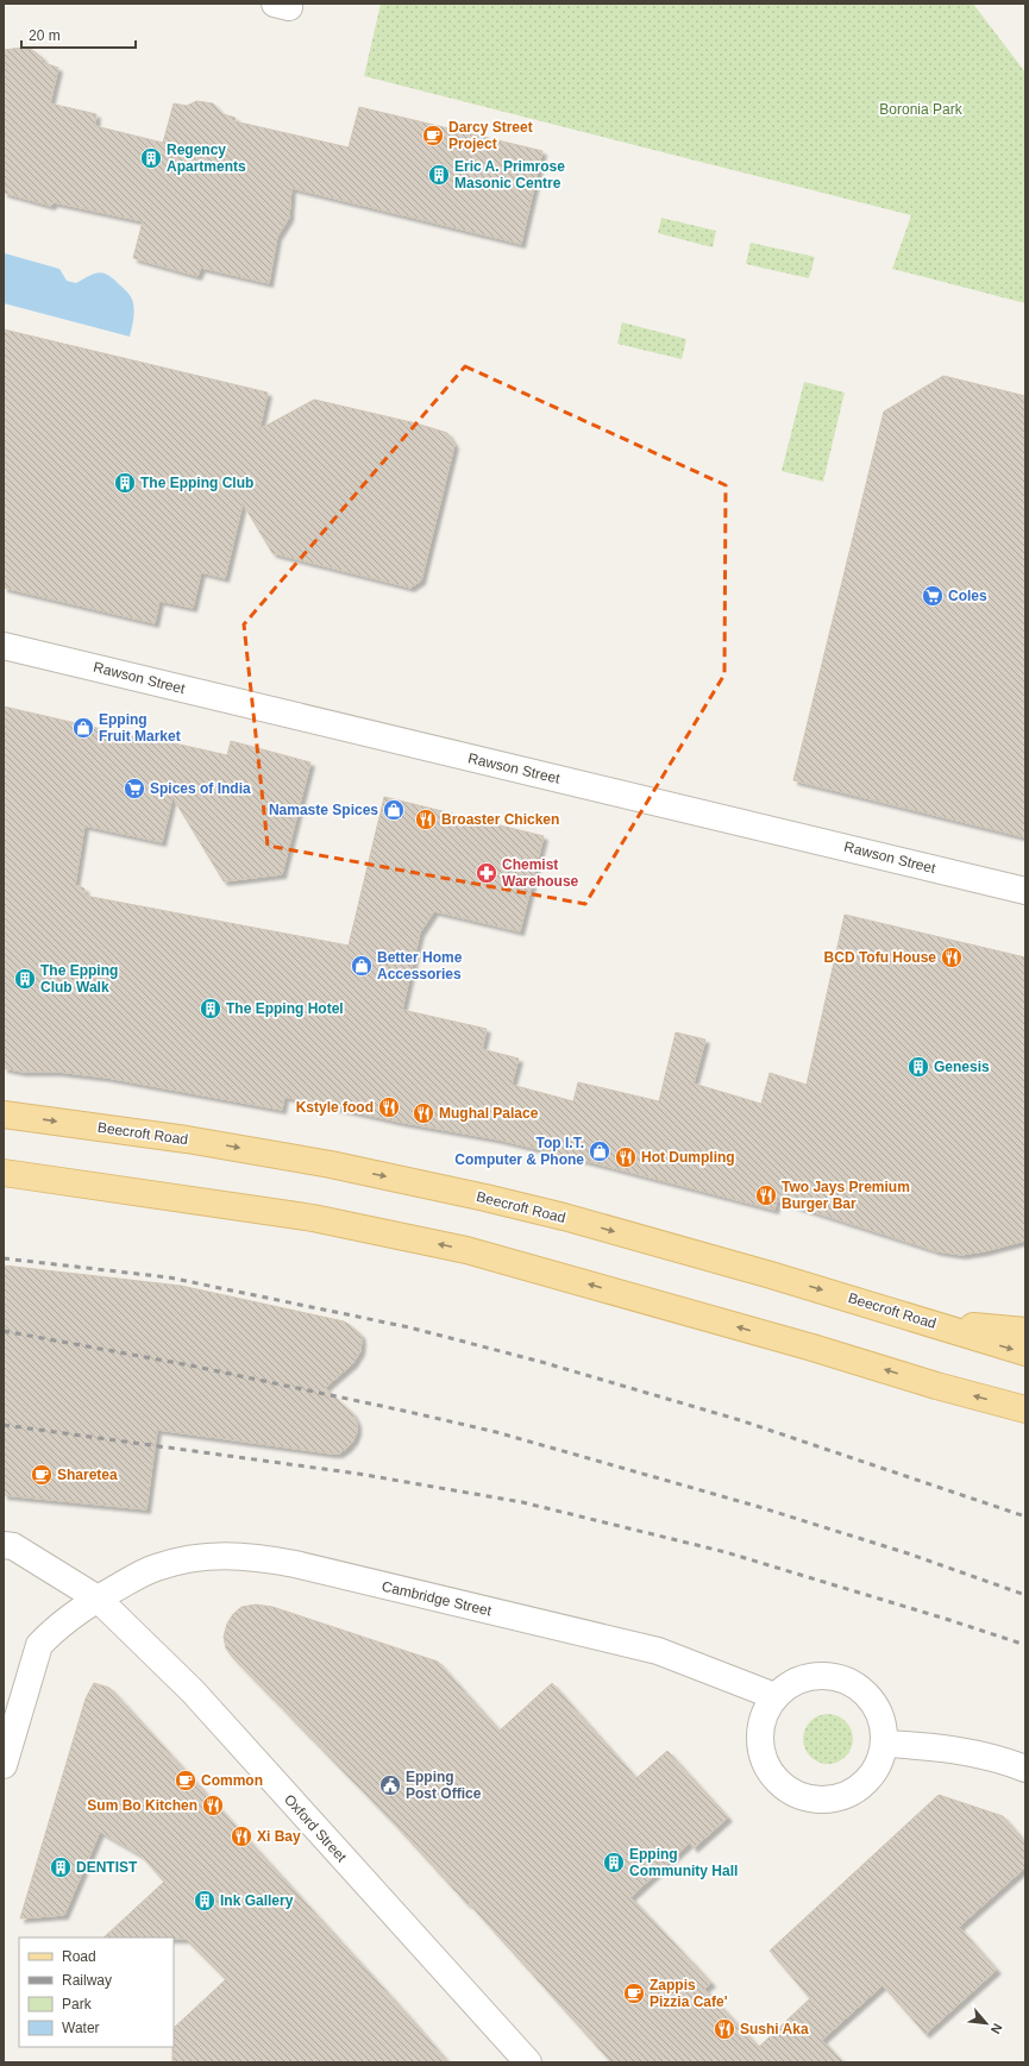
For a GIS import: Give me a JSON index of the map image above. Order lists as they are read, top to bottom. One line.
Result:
{"streets":{"main road":["Beecroft Road"],"street":["Rawson Street","Cambridge Street","Oxford Street"]},"crossings":[["Cambridge Street","Oxford Street"]],"parks":["Boronia Park"],"places":{"cafe":["Darcy Street Project","Sharetea","Common","Zappis Pizzia Cafe'"],"building":["Regency Apartments","Eric A. Primrose Masonic Centre","The Epping Club","The Epping Club Walk","The Epping Hotel","Genesis","Epping Community Hall","DENTIST","Ink Gallery"],"supermarket":["Coles","Spices of India"],"shop":["Epping Fruit Market","Namaste Spices","Better Home Accessories","Top I.T. Computer & Phone"],"restaurant":["Broaster Chicken","BCD Tofu House","Kstyle food","Mughal Palace","Hot Dumpling","Two Jays Premium Burger Bar","Sum Bo Kitchen","Xi Bay","Sushi Aka"],"pharmacy":["Chemist Warehouse"],"public building":["Epping Post Office"]},"legend":["Road","Railway","Park","Water"],"scale_bar":"20 m","north":"bottom right"}
